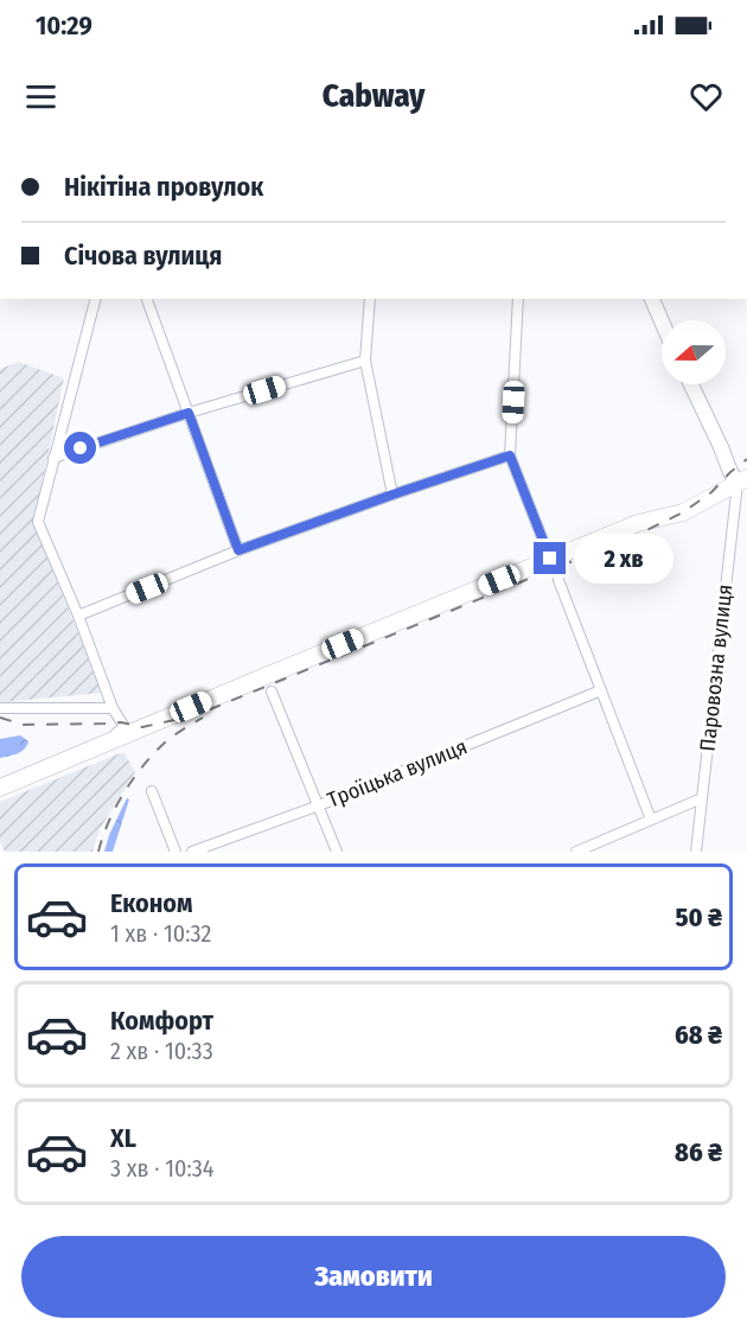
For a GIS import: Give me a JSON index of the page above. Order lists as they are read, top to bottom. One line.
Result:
{"streets":{"street":["Паровозна вулиця","Троїцька вулиця"]},"north":"left","page":{"status":"10:29","header":"Cabway","banner":["Нікітіна провулок","Січова вулиця"],"bubble":"2 хв","list":[{"name":"Економ","note":"1 хв · 10:32","value":"50 ₴"},{"name":"Комфорт","note":"2 хв · 10:33","value":"68 ₴"},{"name":"XL","note":"3 хв · 10:34","value":"86 ₴"}],"buttons":"Замовити"}}
